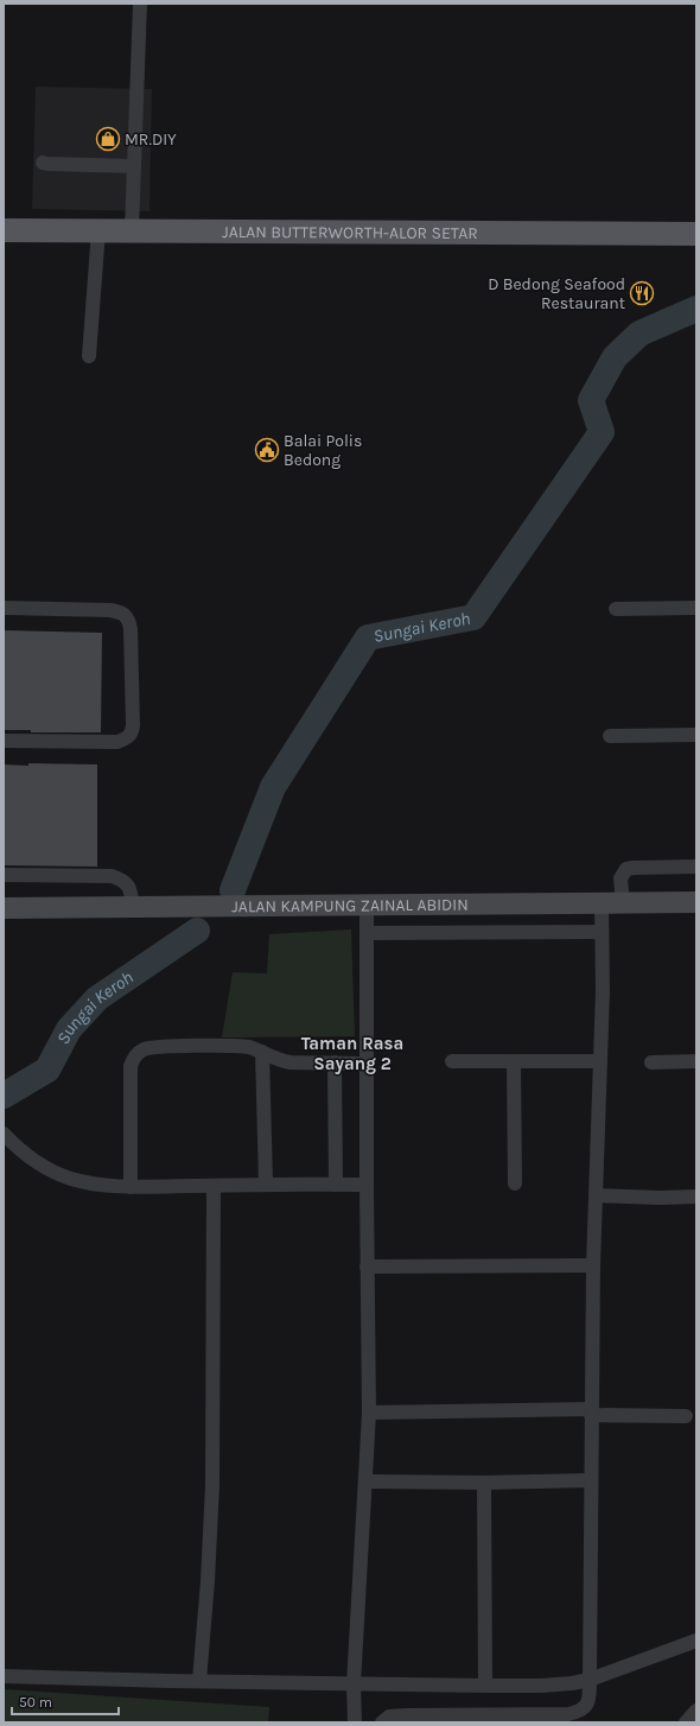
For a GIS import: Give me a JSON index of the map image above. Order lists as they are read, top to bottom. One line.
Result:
{"streets":{"main road":["JALAN BUTTERWORTH-ALOR SETAR"],"street":["JALAN KAMPUNG ZAINAL ABIDIN"]},"districts":["Taman Rasa Sayang 2"],"water":["Sungai Keroh"],"places":{"shop":["MR.DIY"],"restaurant":["D Bedong Seafood Restaurant"],"public building":["Balai Polis Bedong"]},"scale_bar":"50 m"}
